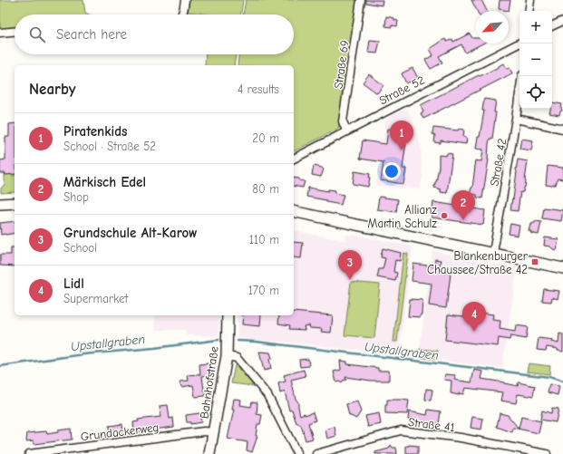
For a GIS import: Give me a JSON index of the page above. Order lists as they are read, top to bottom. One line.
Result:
{"streets":{"main road":["Bahnhofstraße"],"street":["Straße 69","Straße 52","Straße 42","Straße 41","Grundackerweg"]},"crossings":[["Straße 69","Straße 52"],["Bahnhofstraße","Grundackerweg"]],"water":["Upstallgraben"],"places":{"other":["Allianz Martin Schulz"],"transit":["Blankenburger Chaussee/Straße 42"]},"north":"bottom left","page":{"map_buttons":["+","−"],"search":"Search here","heading":["Nearby","4 results"],"list":[{"mark":"1","name":"Piratenkids","note":"School · Straße 52","value":"20 m"},{"mark":"2","name":"Märkisch Edel","note":"Shop","value":"80 m"},{"mark":"3","name":"Grundschule Alt-Karow","note":"School","value":"110 m"},{"mark":"4","name":"Lidl","note":"Supermarket","value":"170 m"}],"pins":["1","2","3","4"]}}
